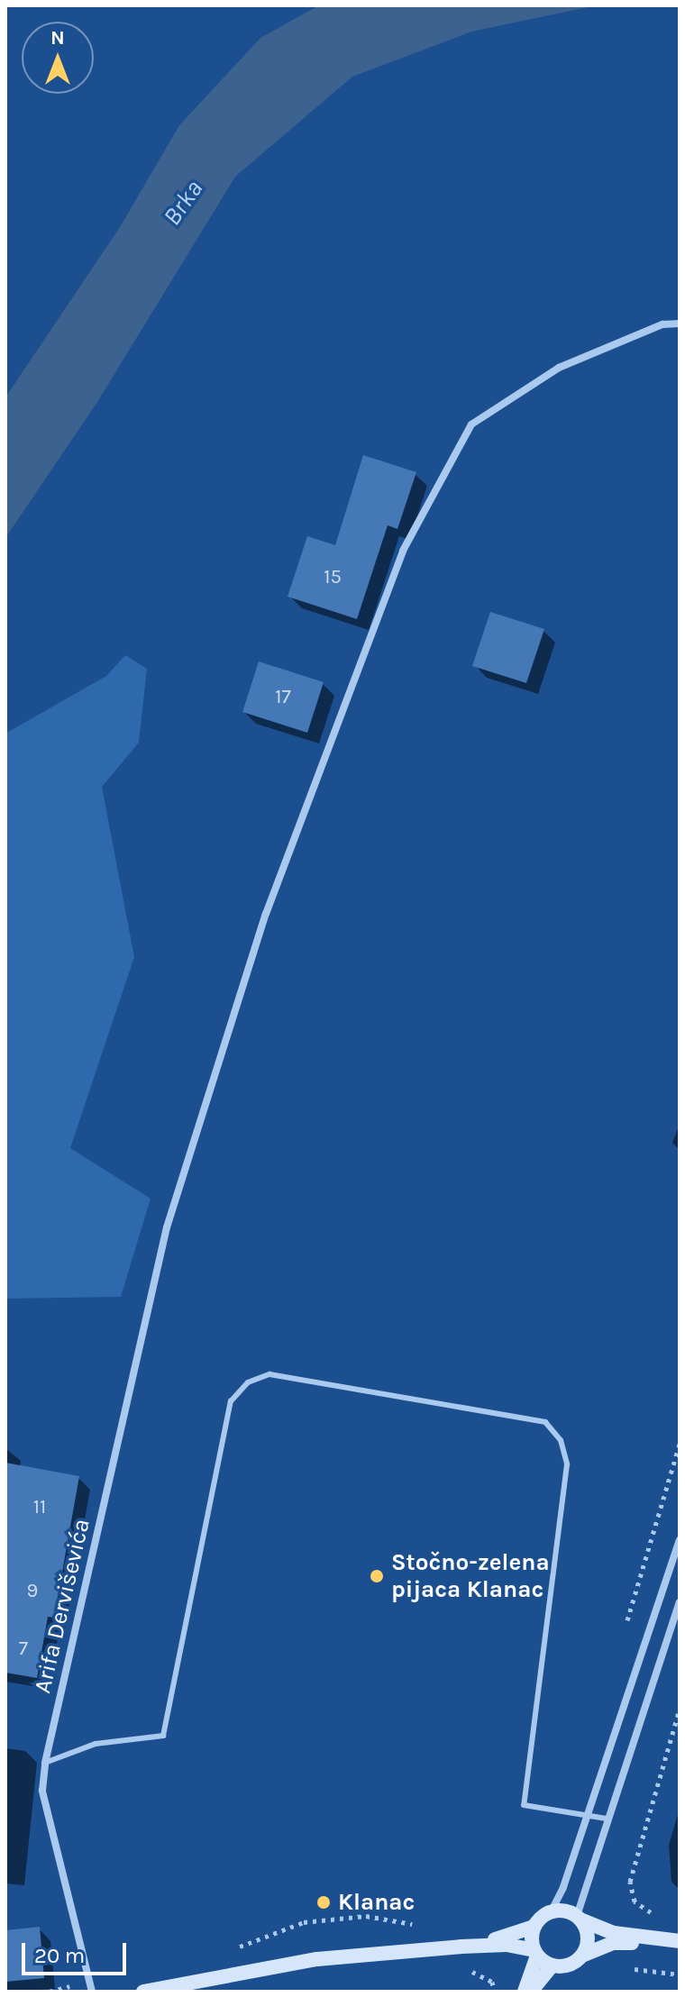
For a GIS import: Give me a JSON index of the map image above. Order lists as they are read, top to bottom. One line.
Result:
{"streets":{"street":["Arifa Derviševića"]},"water":["Brka"],"places":["Stočno-zelena pijaca Klanac","Klanac"],"house_numbers":["15","17","11","9","7"],"scale_bar":"20 m","north":"top"}
